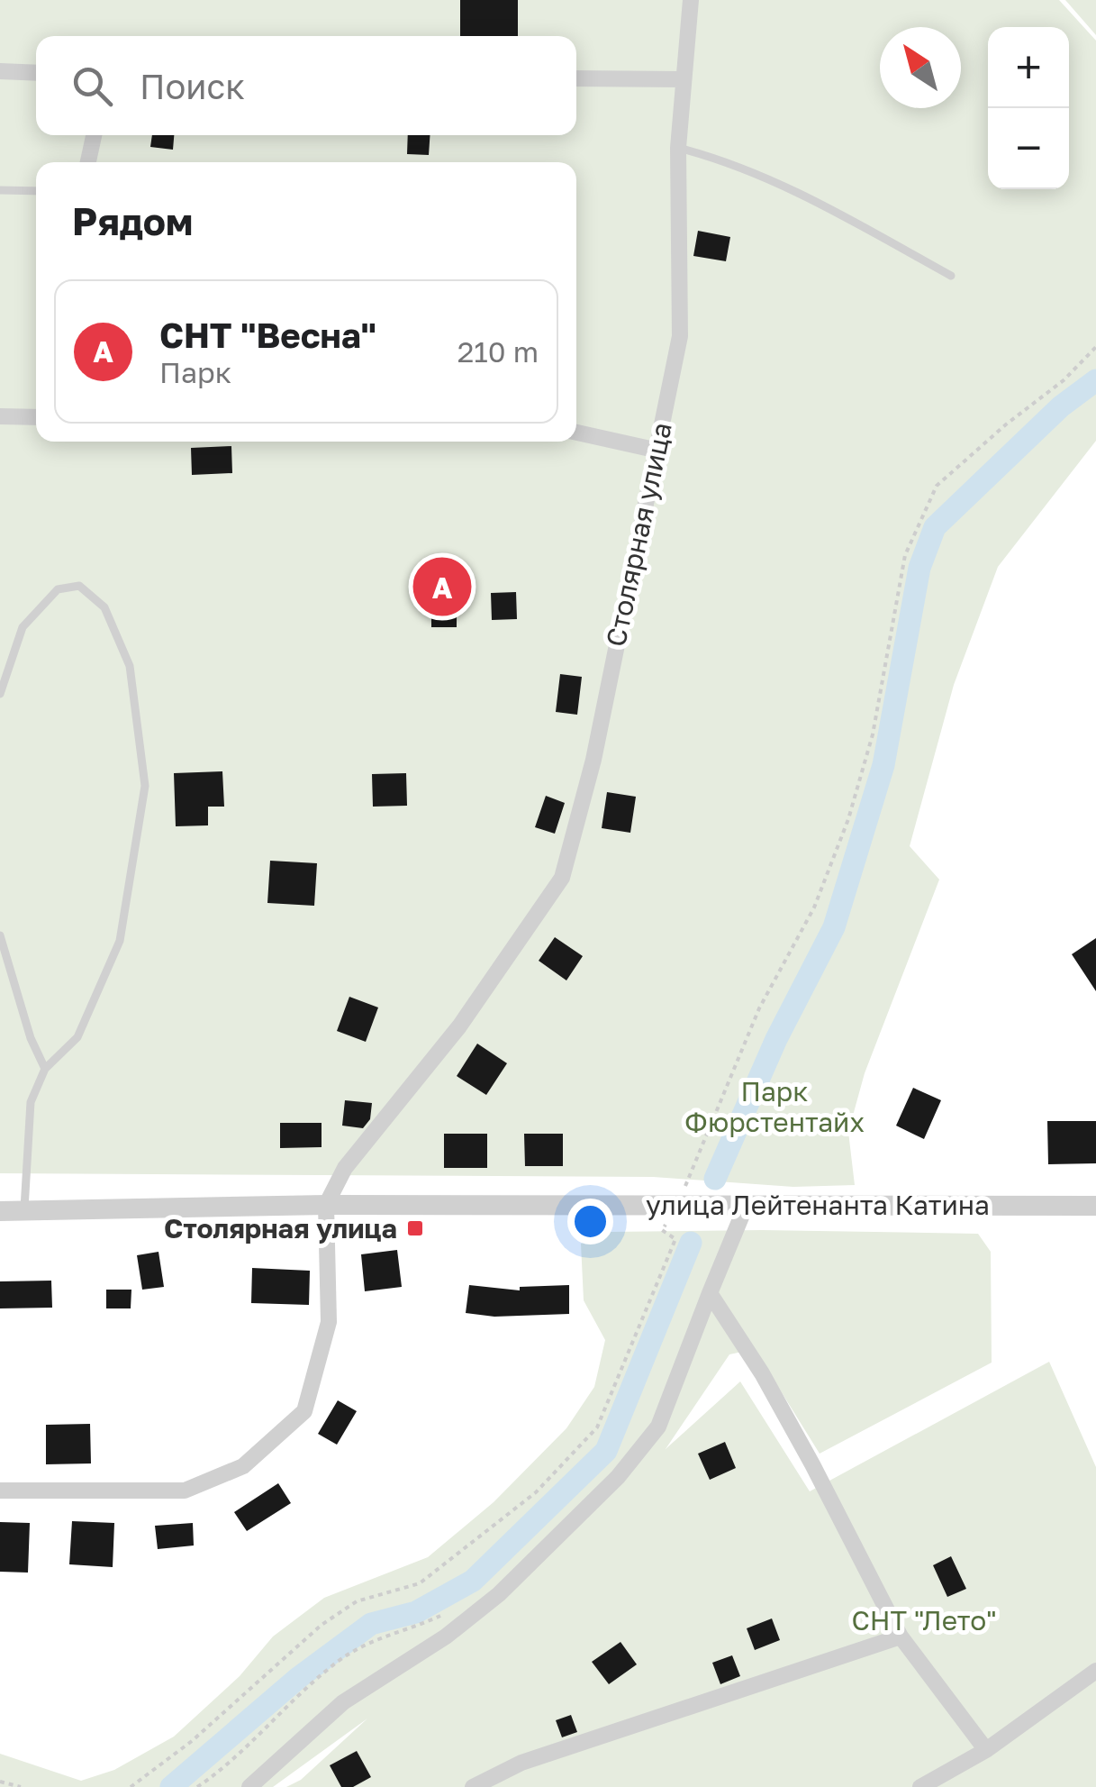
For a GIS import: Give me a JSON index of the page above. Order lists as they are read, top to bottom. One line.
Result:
{"streets":{"street":["Столярная улица","улица Лейтенанта Катина"]},"crossings":[["Столярная улица","улица Лейтенанта Катина"]],"parks":["Парк Фюрстентайх","СНТ \"Лето\""],"places":{"transit":["Столярная улица"]},"north":"top left","page":{"map_buttons":["+","−"],"search":"Поиск","heading":"Рядом","list":[{"mark":"A","name":"СНТ \"Весна\"","note":"Парк","value":"210 m"}],"pins":"A"}}
